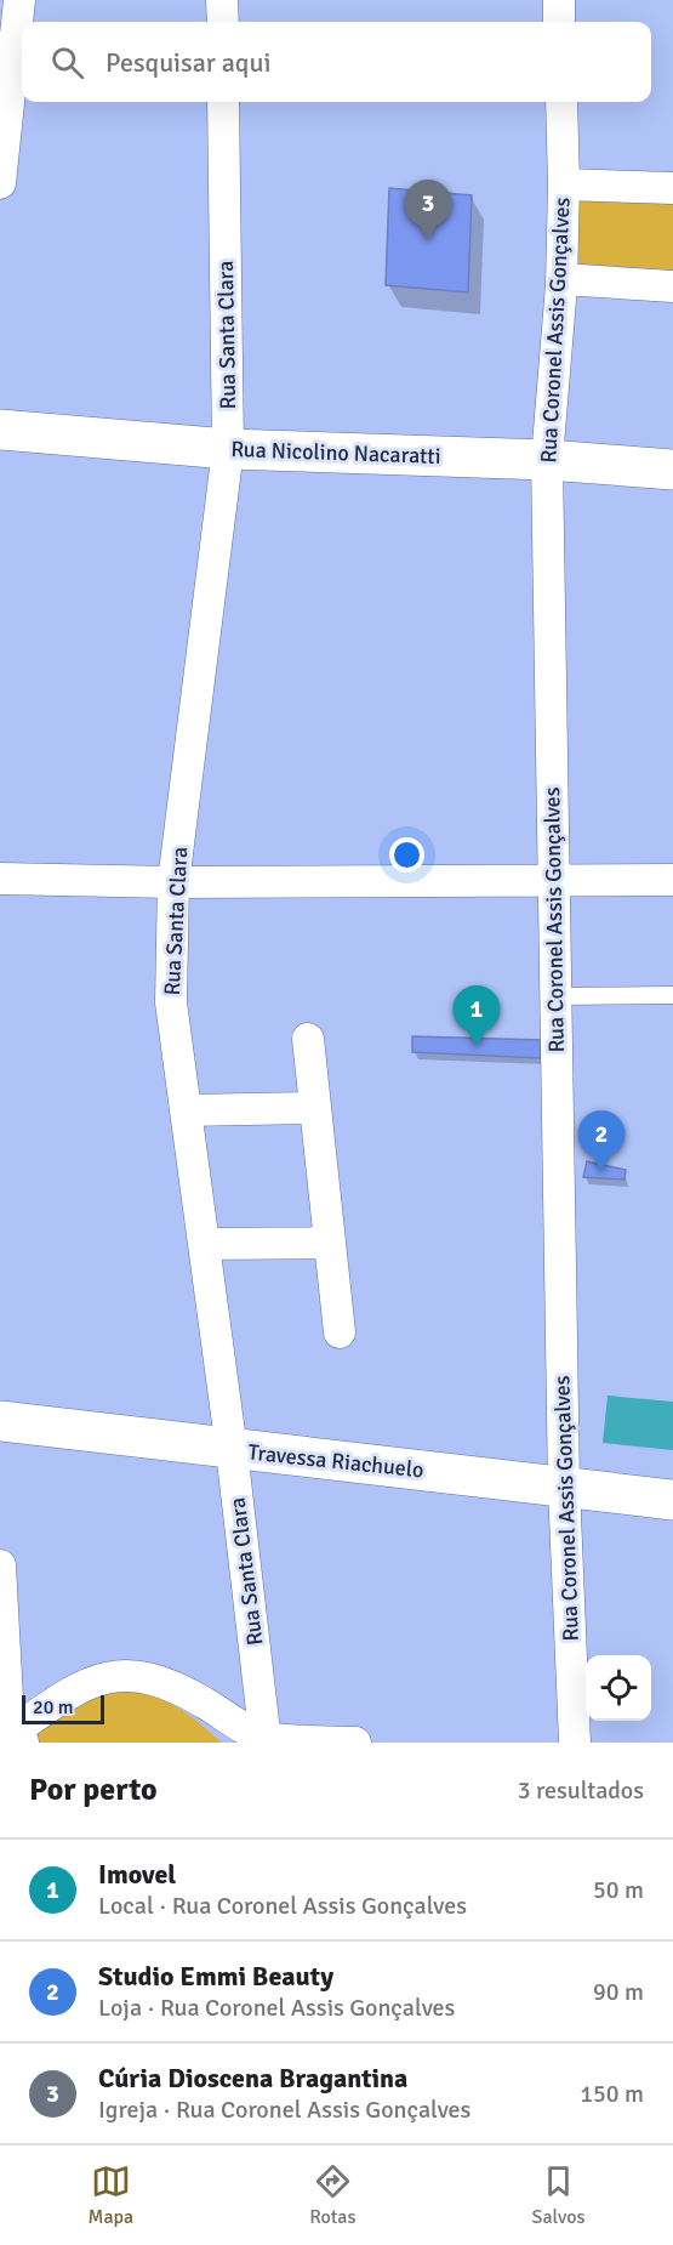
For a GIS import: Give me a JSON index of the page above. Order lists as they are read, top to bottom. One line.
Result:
{"streets":{"street":["Rua Coronel Assis Gonçalves","Rua Santa Clara","Rua Nicolino Nacaratti","Travessa Riachuelo"]},"crossings":[["Rua Coronel Assis Gonçalves","Rua Nicolino Nacaratti"],["Rua Coronel Assis Gonçalves","Travessa Riachuelo"],["Rua Santa Clara","Rua Nicolino Nacaratti"],["Rua Santa Clara","Travessa Riachuelo"]],"scale_bar":"20 m","page":{"search":"Pesquisar aqui","pins":["3","1","2"],"scale":"20 m","heading":["Por perto","3 resultados"],"list":[{"mark":"1","name":"Imovel","note":"Local · Rua Coronel Assis Gonçalves","value":"50 m"},{"mark":"2","name":"Studio Emmi Beauty","note":"Loja · Rua Coronel Assis Gonçalves","value":"90 m"},{"mark":"3","name":"Cúria Dioscena Bragantina","note":"Igreja · Rua Coronel Assis Gonçalves","value":"150 m"}],"nav":["Mapa","Rotas","Salvos"]}}
